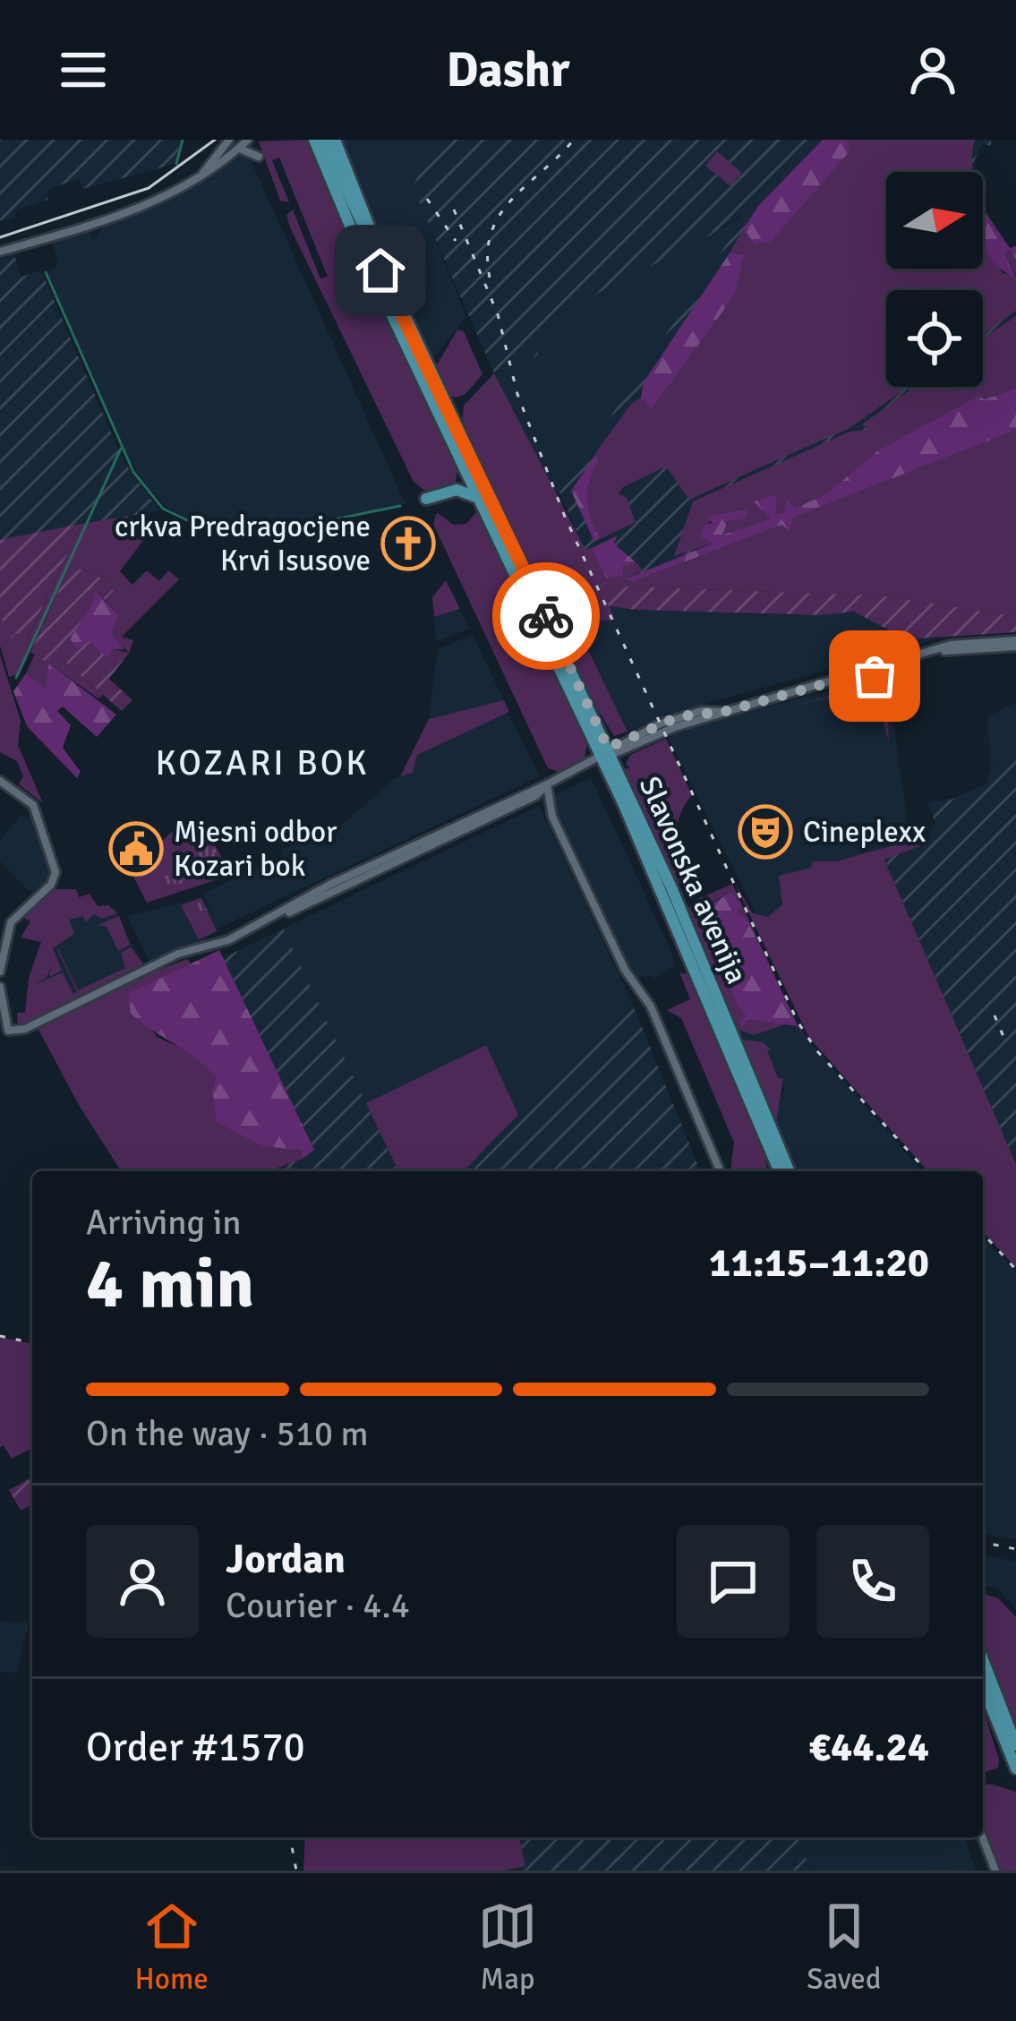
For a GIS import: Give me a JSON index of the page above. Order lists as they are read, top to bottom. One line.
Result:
{"streets":{"main road":["Slavonska avenija"]},"districts":["KOZARI BOK"],"places":{"church":["crkva Predragocjene Krvi Isusove"],"theatre":["Cineplexx"],"public building":["Mjesni odbor Kozari bok"]},"north":"right","page":{"header":"Dashr","heading":["4 min","Arriving in","11:15–11:20"],"panel":["Jordan","Courier · 4.4","Order #1570","€44.24"],"bar":"On the way · 510 m","tabs":["Home","Map","Saved"]}}
